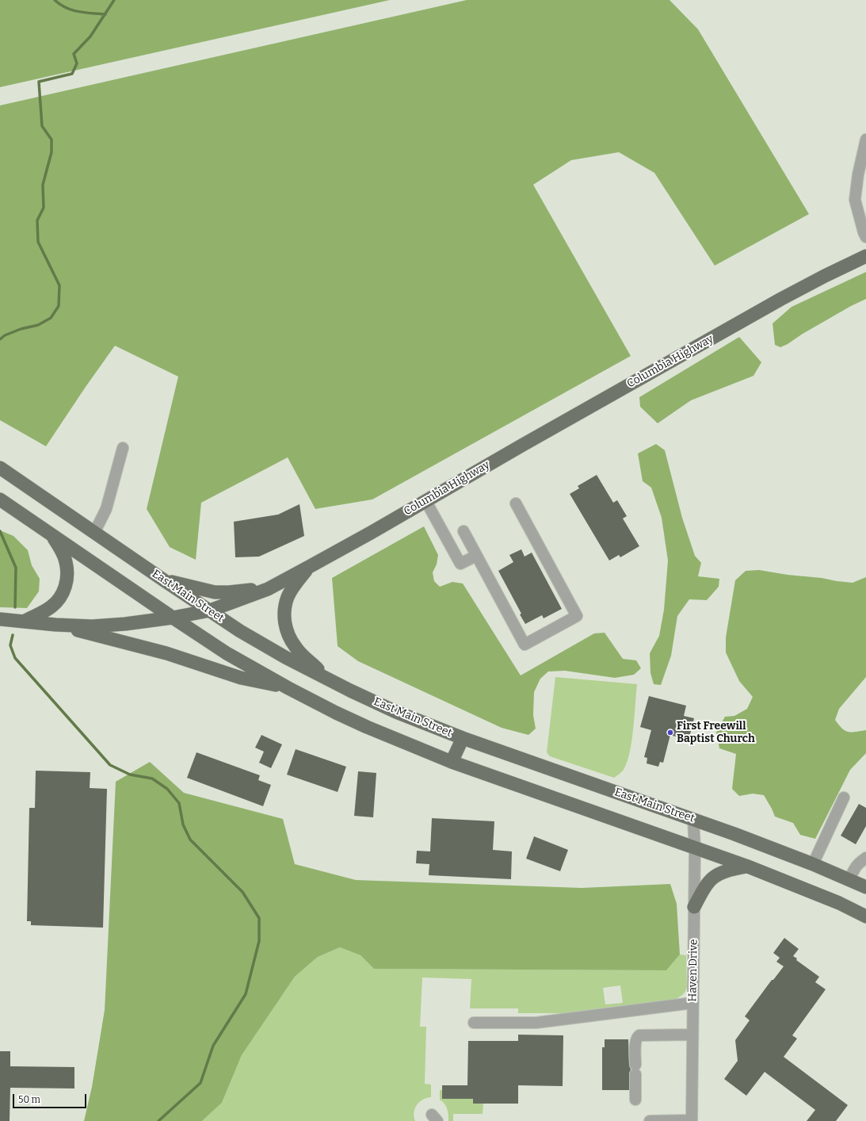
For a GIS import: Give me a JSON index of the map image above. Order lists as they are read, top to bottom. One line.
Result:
{"streets":{"main road":["Columbia Highway","East Main Street"],"street":["Haven Drive"]},"crossings":[["Columbia Highway","East Main Street"],["East Main Street","Haven Drive"]],"places":["First Freewill Baptist Church"],"scale_bar":"50 m"}
